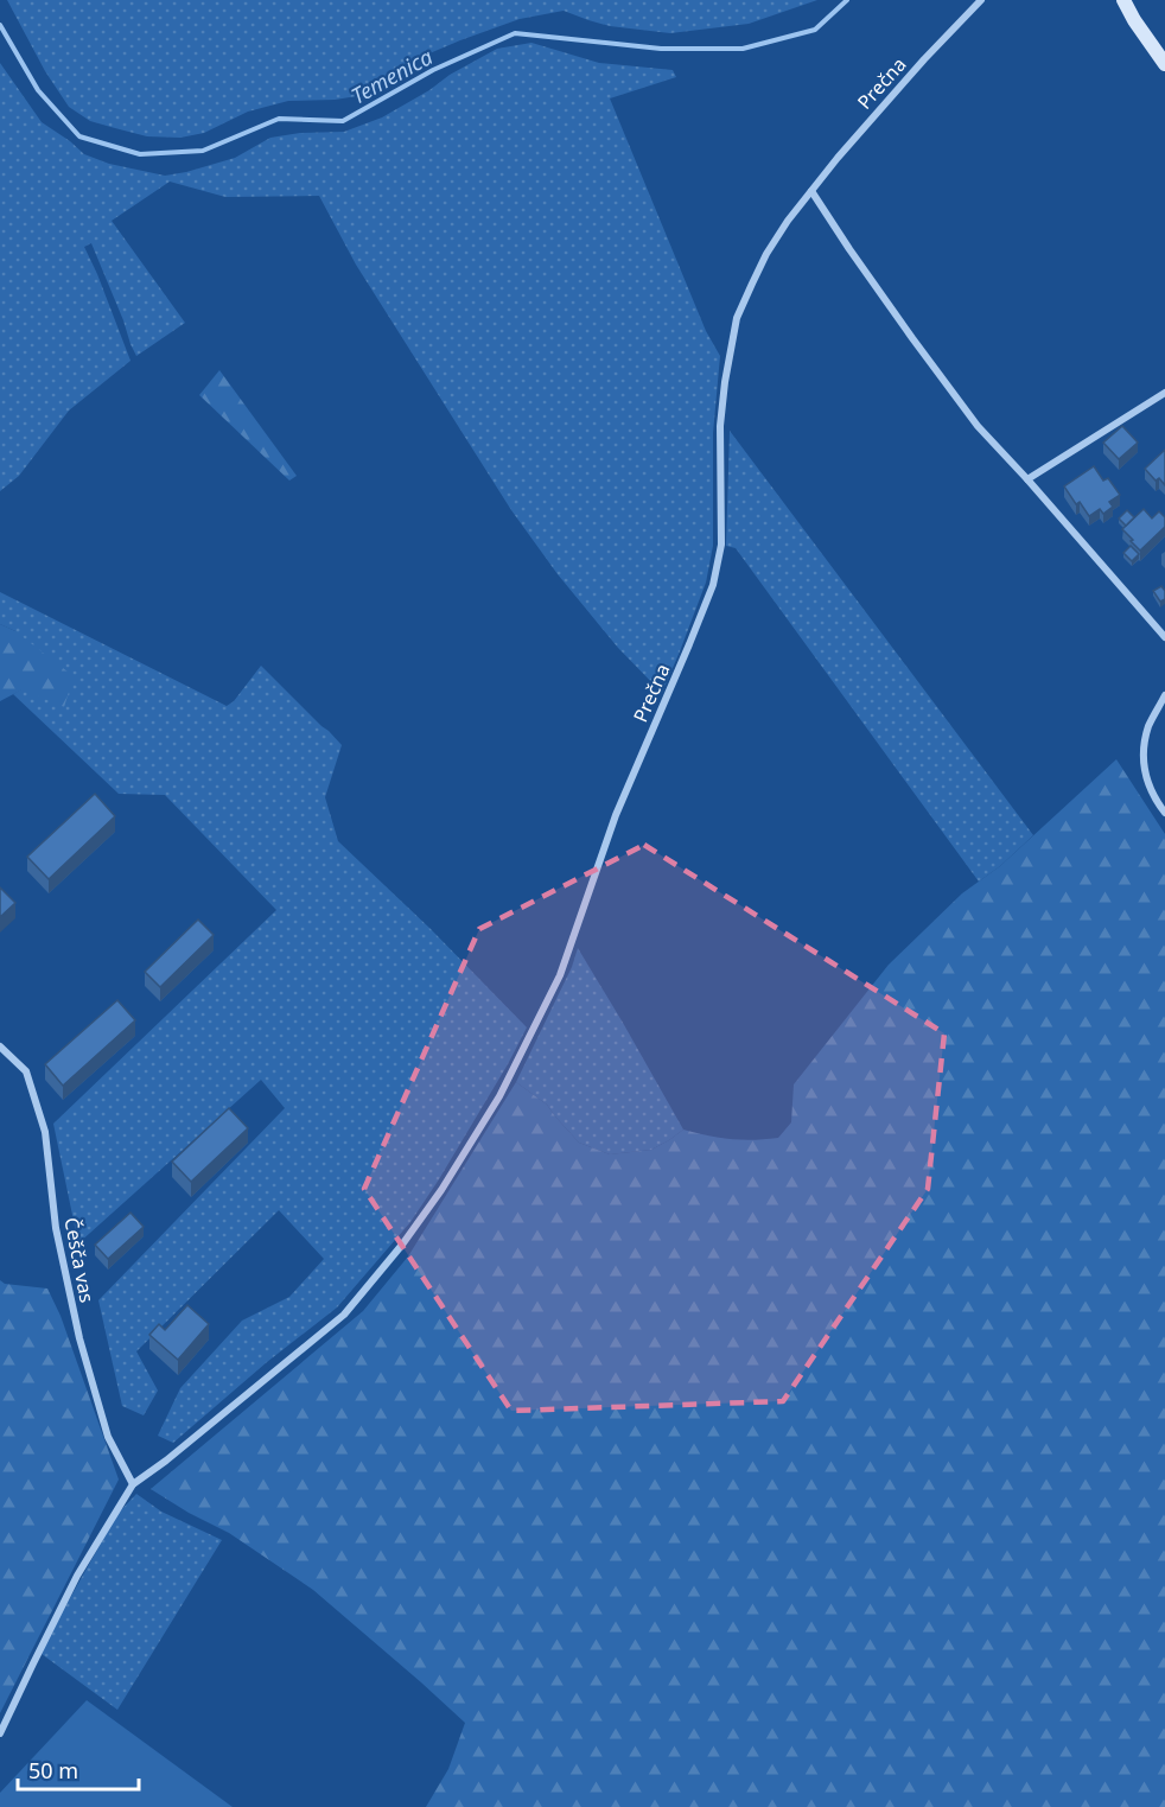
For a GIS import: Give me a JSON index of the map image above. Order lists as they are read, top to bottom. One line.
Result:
{"streets":{"street":["Prečna","Češča vas"]},"crossings":[["Prečna","Češča vas"]],"water":["Temenica"],"scale_bar":"50 m"}
